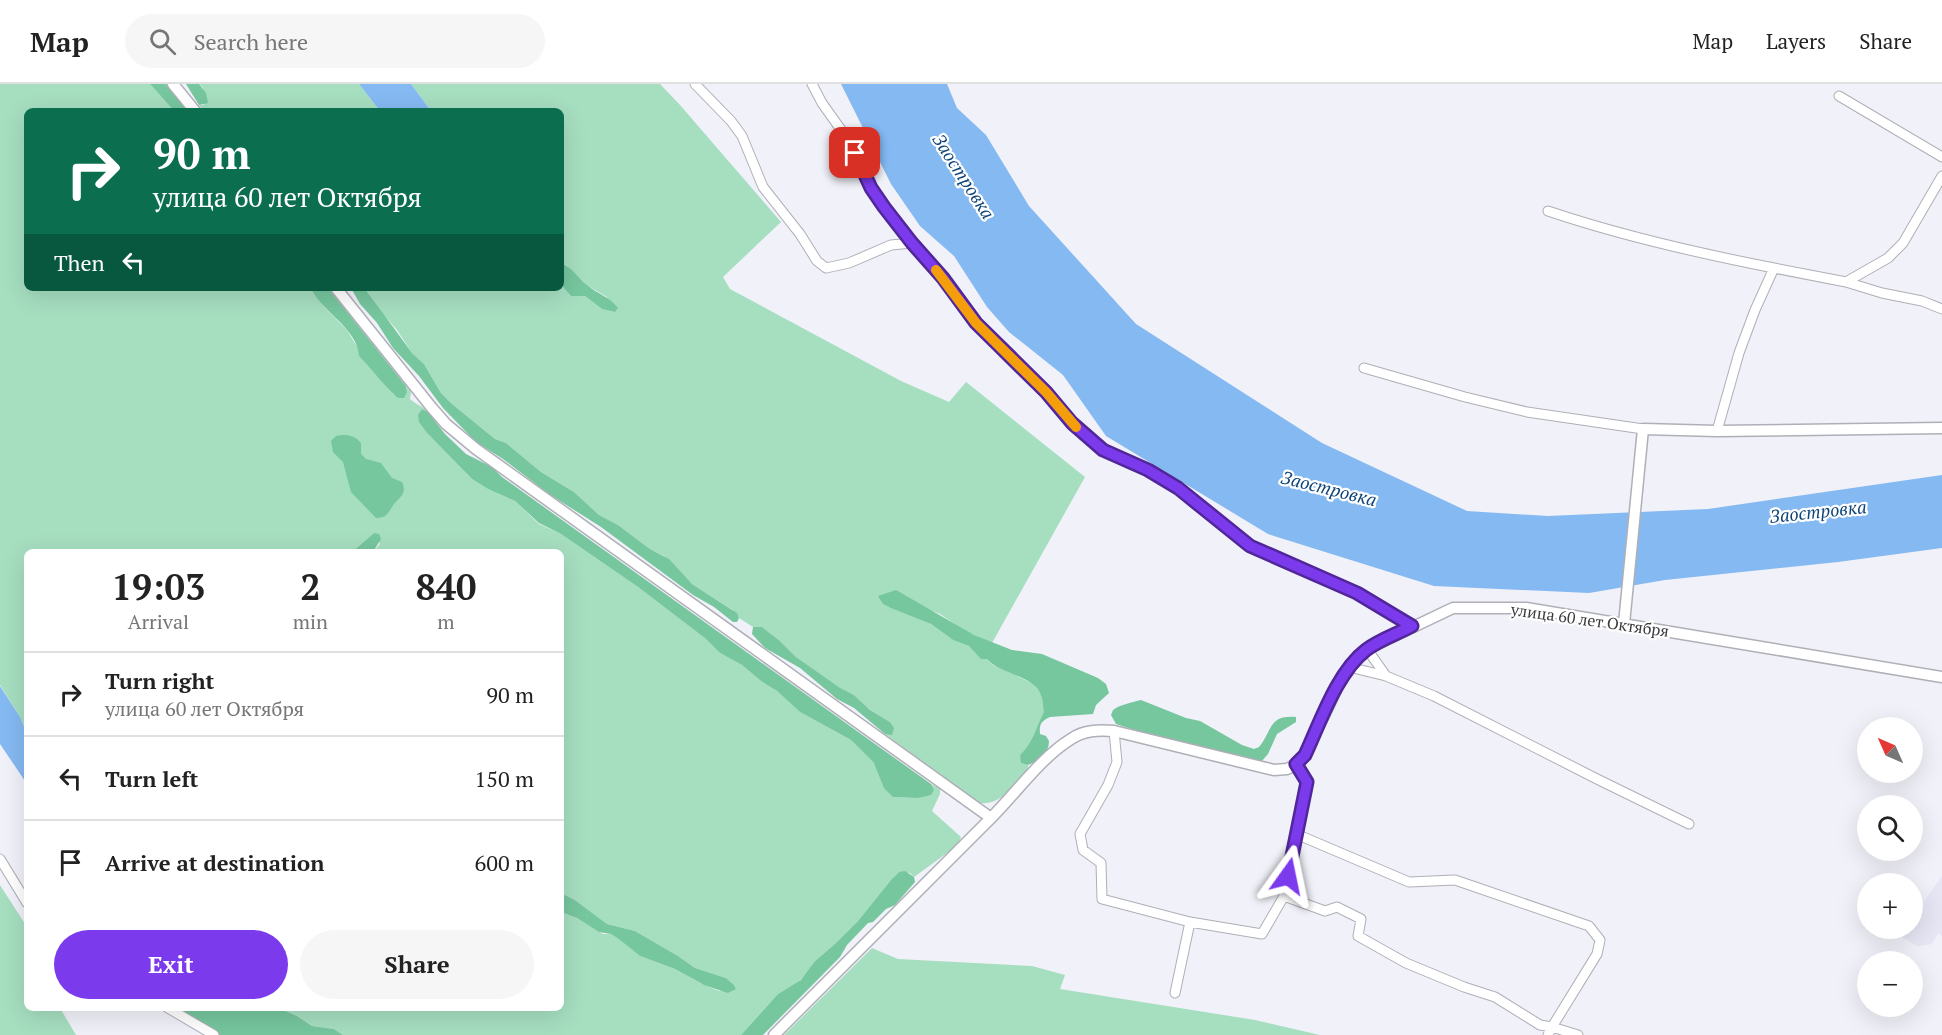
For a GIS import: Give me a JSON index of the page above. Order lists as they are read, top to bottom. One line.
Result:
{"streets":{"street":["улица 60 лет Октября"]},"water":["Заостровка"],"north":"top left","page":{"header":"Map","search":"Search here","nav":["Map","Layers","Share"],"turn":["90 m","улица 60 лет Октября"],"then":"Then","eta":["19:03","Arrival","2","min","840","m"],"list":[{"name":"Turn right","note":"улица 60 лет Октября","value":"90 m"},{"name":"Turn left","value":"150 m"},{"name":"Arrive at destination","value":"600 m"}],"map_buttons":["+","−"],"buttons":["Exit","Share"]}}
